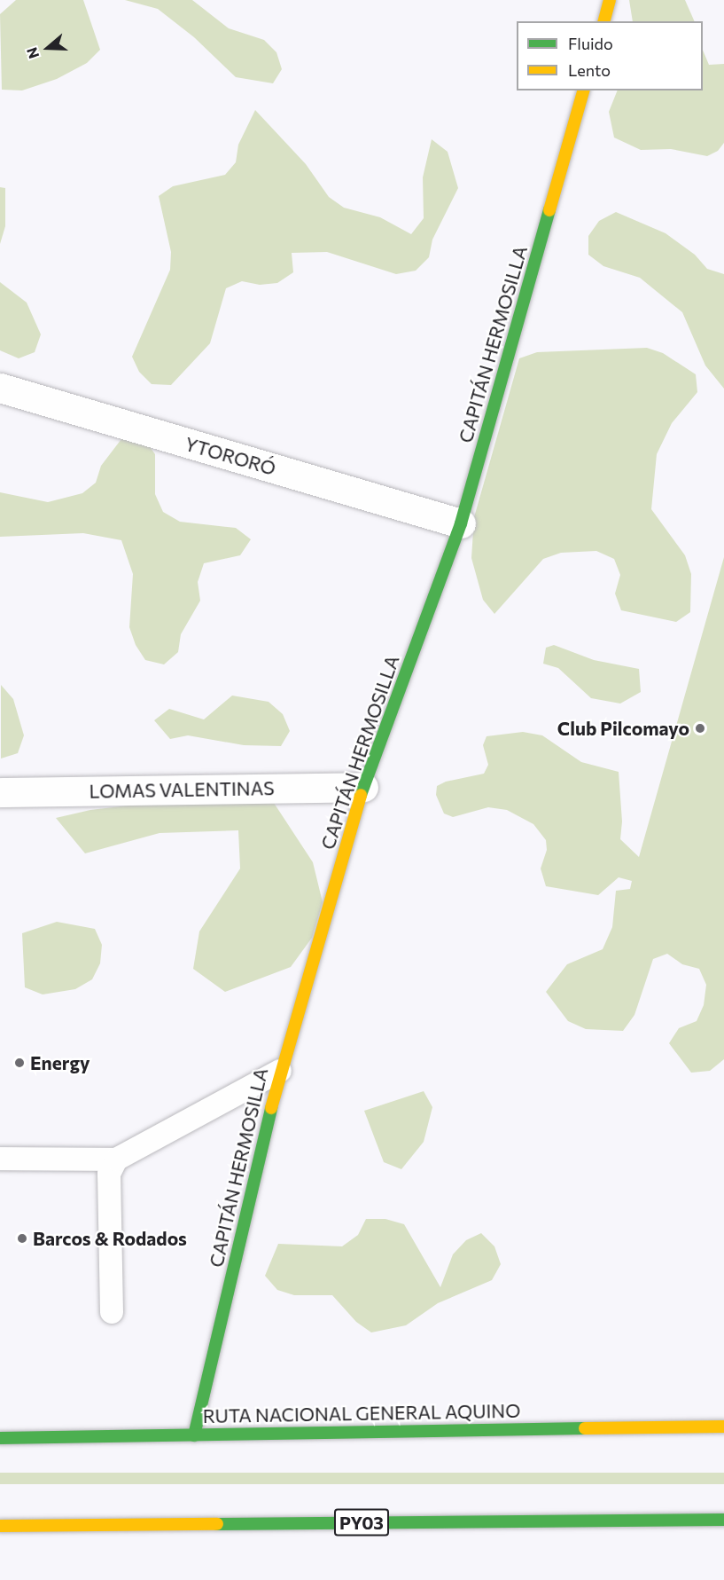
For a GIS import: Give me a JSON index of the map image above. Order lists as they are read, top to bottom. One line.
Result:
{"streets":{"main road":["CAPITÁN HERMOSILLA","RUTA NACIONAL GENERAL AQUINO","PY03"],"street":["YTORORÓ","LOMAS VALENTINAS"]},"crossings":[["CAPITÁN HERMOSILLA","YTORORÓ"],["CAPITÁN HERMOSILLA","LOMAS VALENTINAS"],["CAPITÁN HERMOSILLA","RUTA NACIONAL GENERAL AQUINO"]],"places":["Club Pilcomayo","Energy","Barcos & Rodados"],"legend":["Fluido","Lento"],"north":"left"}
